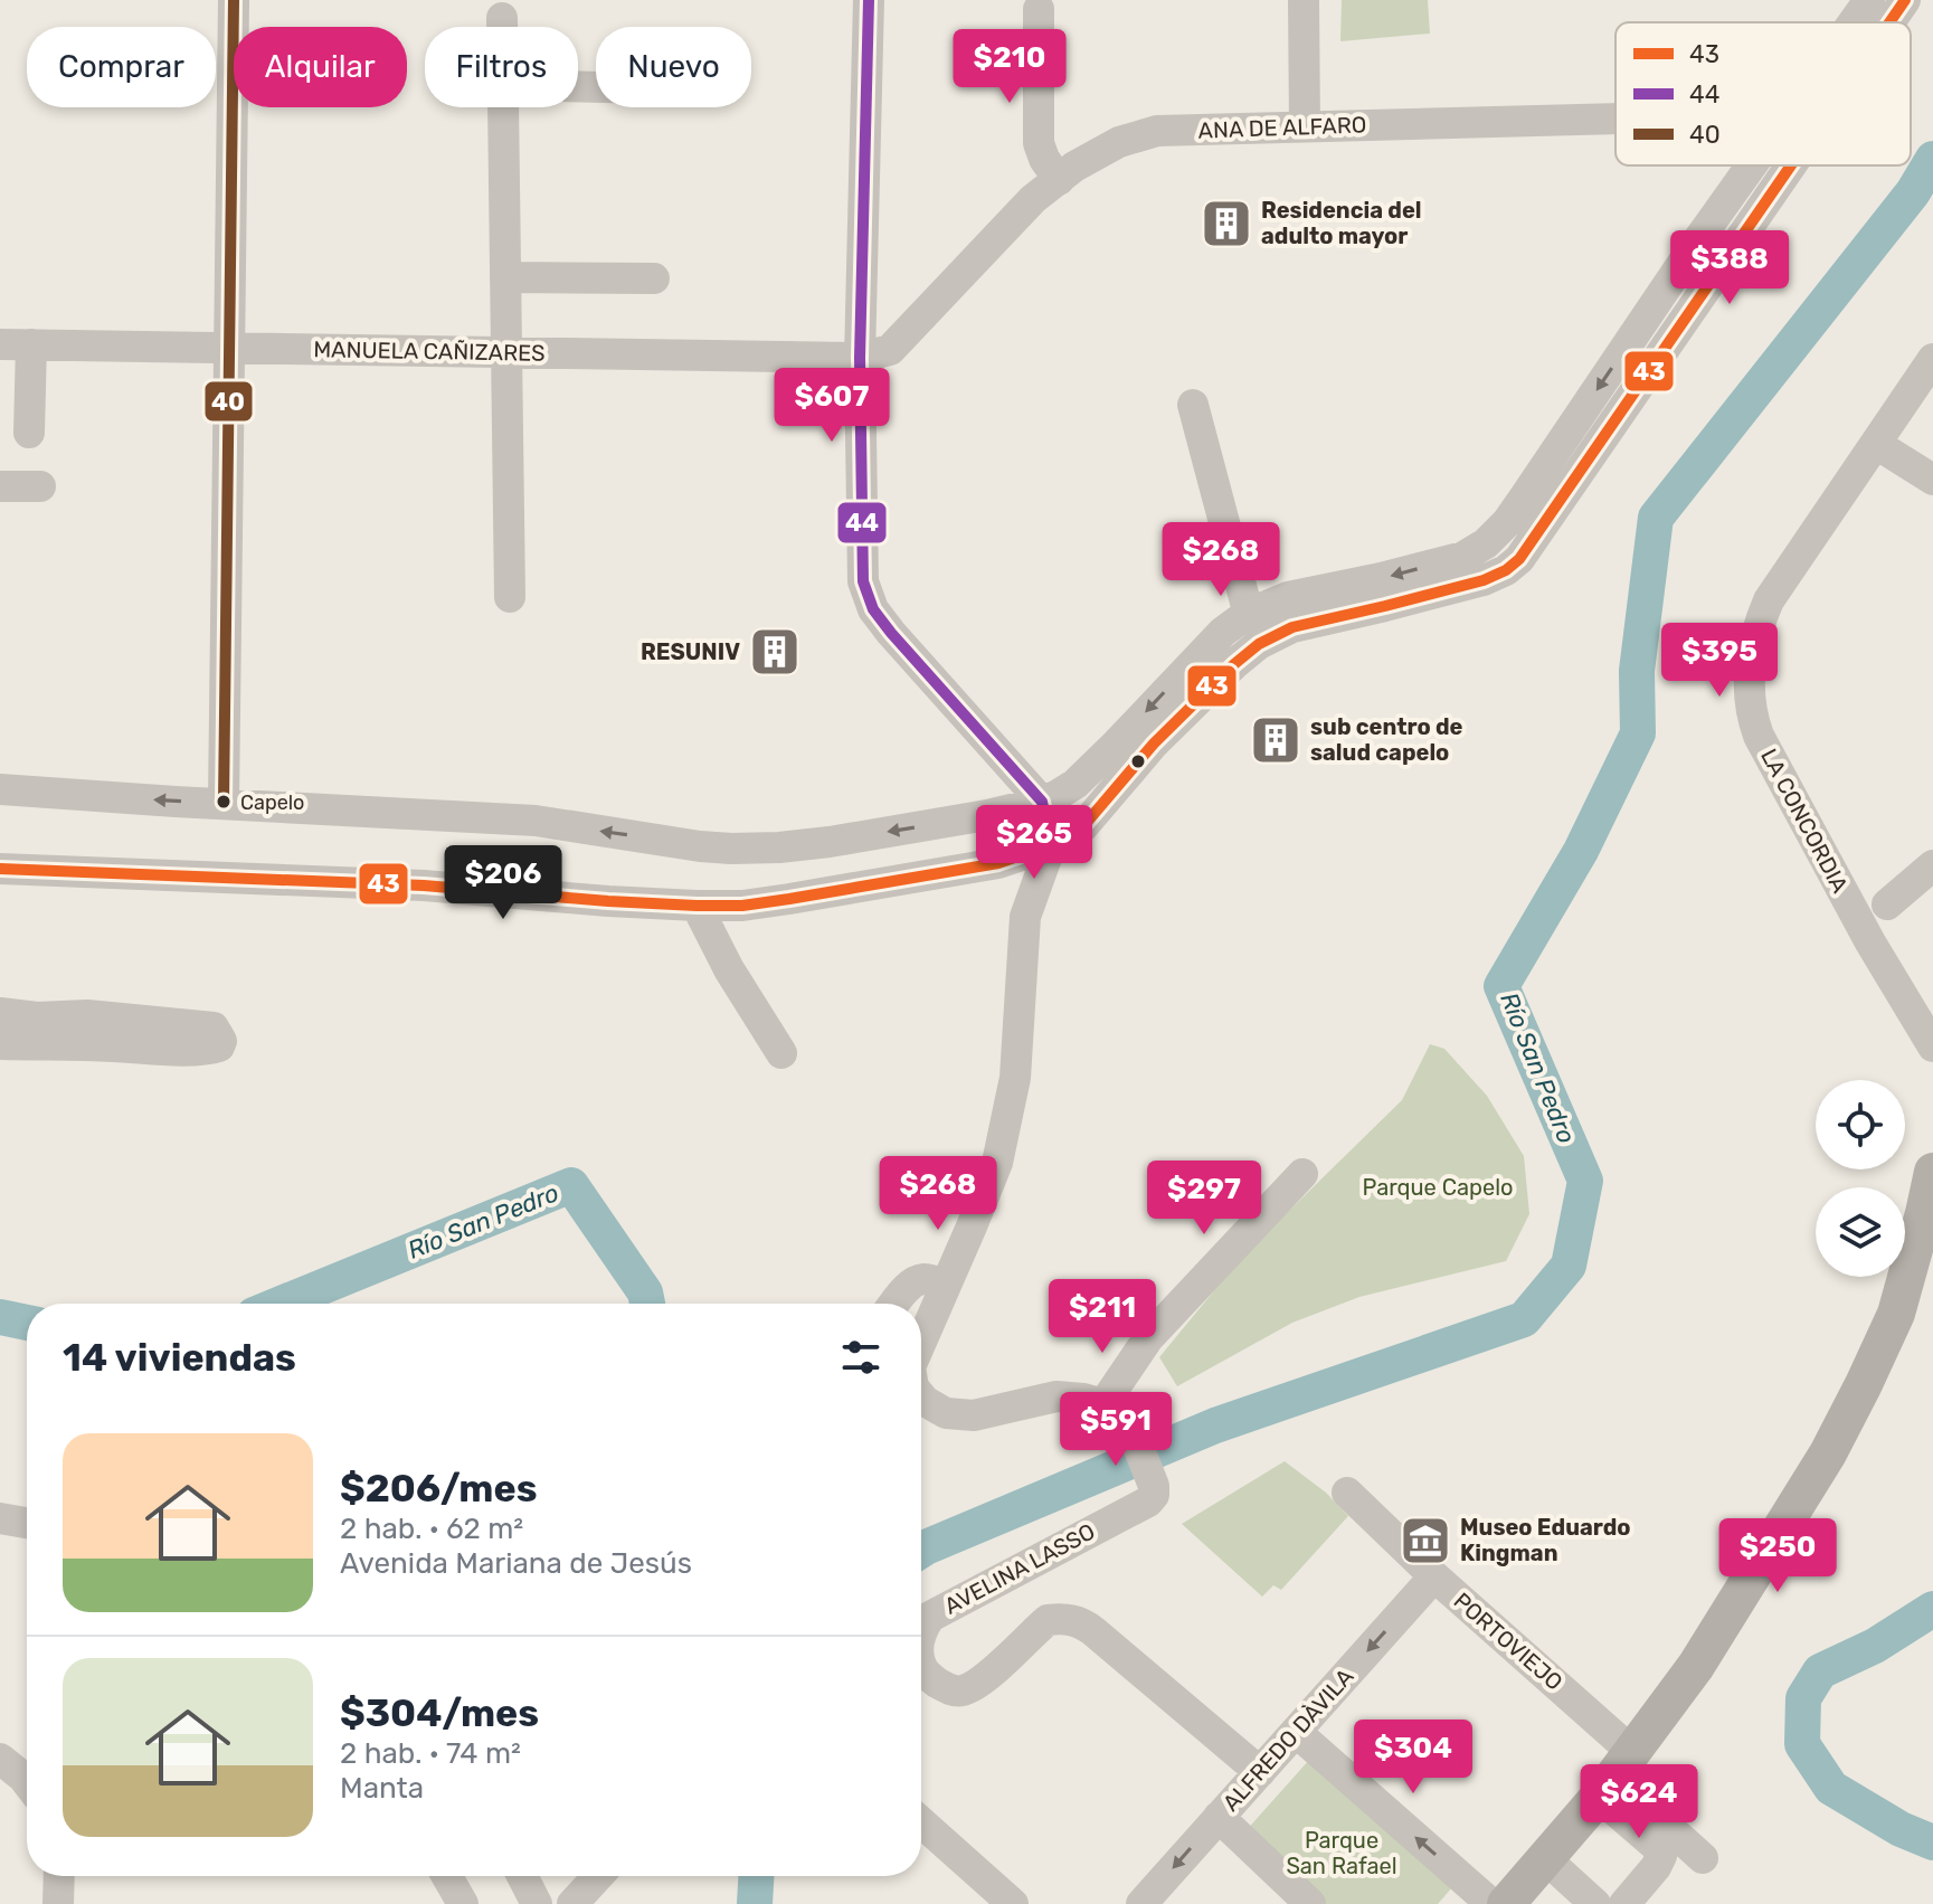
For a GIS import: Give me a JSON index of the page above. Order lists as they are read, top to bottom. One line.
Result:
{"streets":{"street":["ANA DE ALFARO","MANUELA CAÑIZARES","LA CONCORDIA","AVELINA LASSO","PORTOVIEJO","ALFREDO DÀVILA"]},"crossings":[["ANA DE ALFARO","MANUELA CAÑIZARES"],["AVELINA LASSO","ALFREDO DÀVILA"],["PORTOVIEJO","ALFREDO DÀVILA"]],"one_way":["ALFREDO DÀVILA"],"water":["Río San Pedro"],"parks":["Parque Capelo","Parque San Rafael"],"places":{"building":["Residencia del adulto mayor","RESUNIV","sub centro de salud capelo"],"other":["Capelo"],"museum":["Museo Eduardo Kingman"]},"lines":["transit line 43","transit line 44","transit line 40"],"legend":["43","44","40"],"page":{"chip":["Comprar","Alquilar","Filtros","Nuevo"],"price":["$210","$388","$607","$268","$395","$265","$206","$268","$297","$211","$591","$250","$304","$624"],"heading":"14 viviendas","list":[{"name":"$206/mes","note":"2 hab. · 62 m² · Avenida Mariana de Jesús"},{"name":"$304/mes","note":"2 hab. · 74 m² · Manta"}]}}
